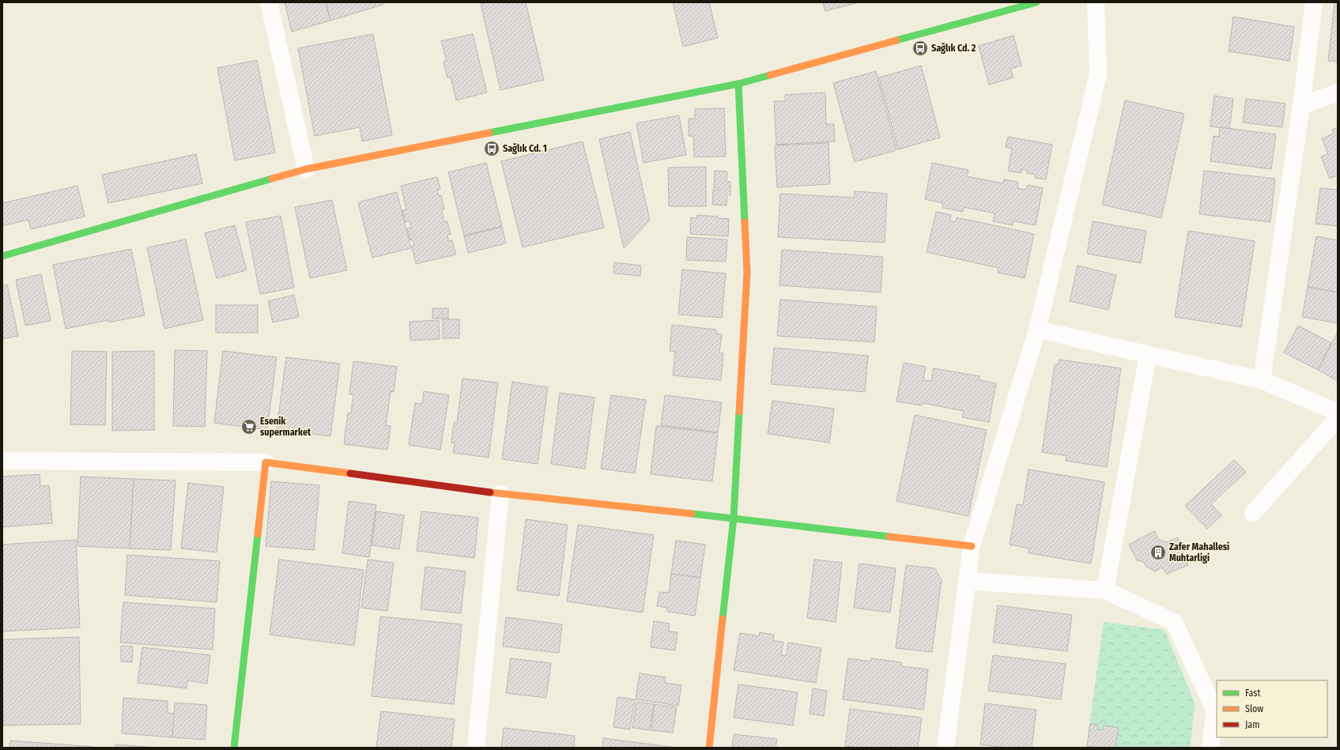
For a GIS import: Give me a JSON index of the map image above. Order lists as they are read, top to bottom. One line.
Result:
{"places":{"bus stop":["Sağlık Cd. 2","Sağlık Cd. 1"],"supermarket":["Esenik supermarket"],"building":["Zafer Mahallesi Muhtarligi"]},"legend":["Fast","Slow","Jam"]}
